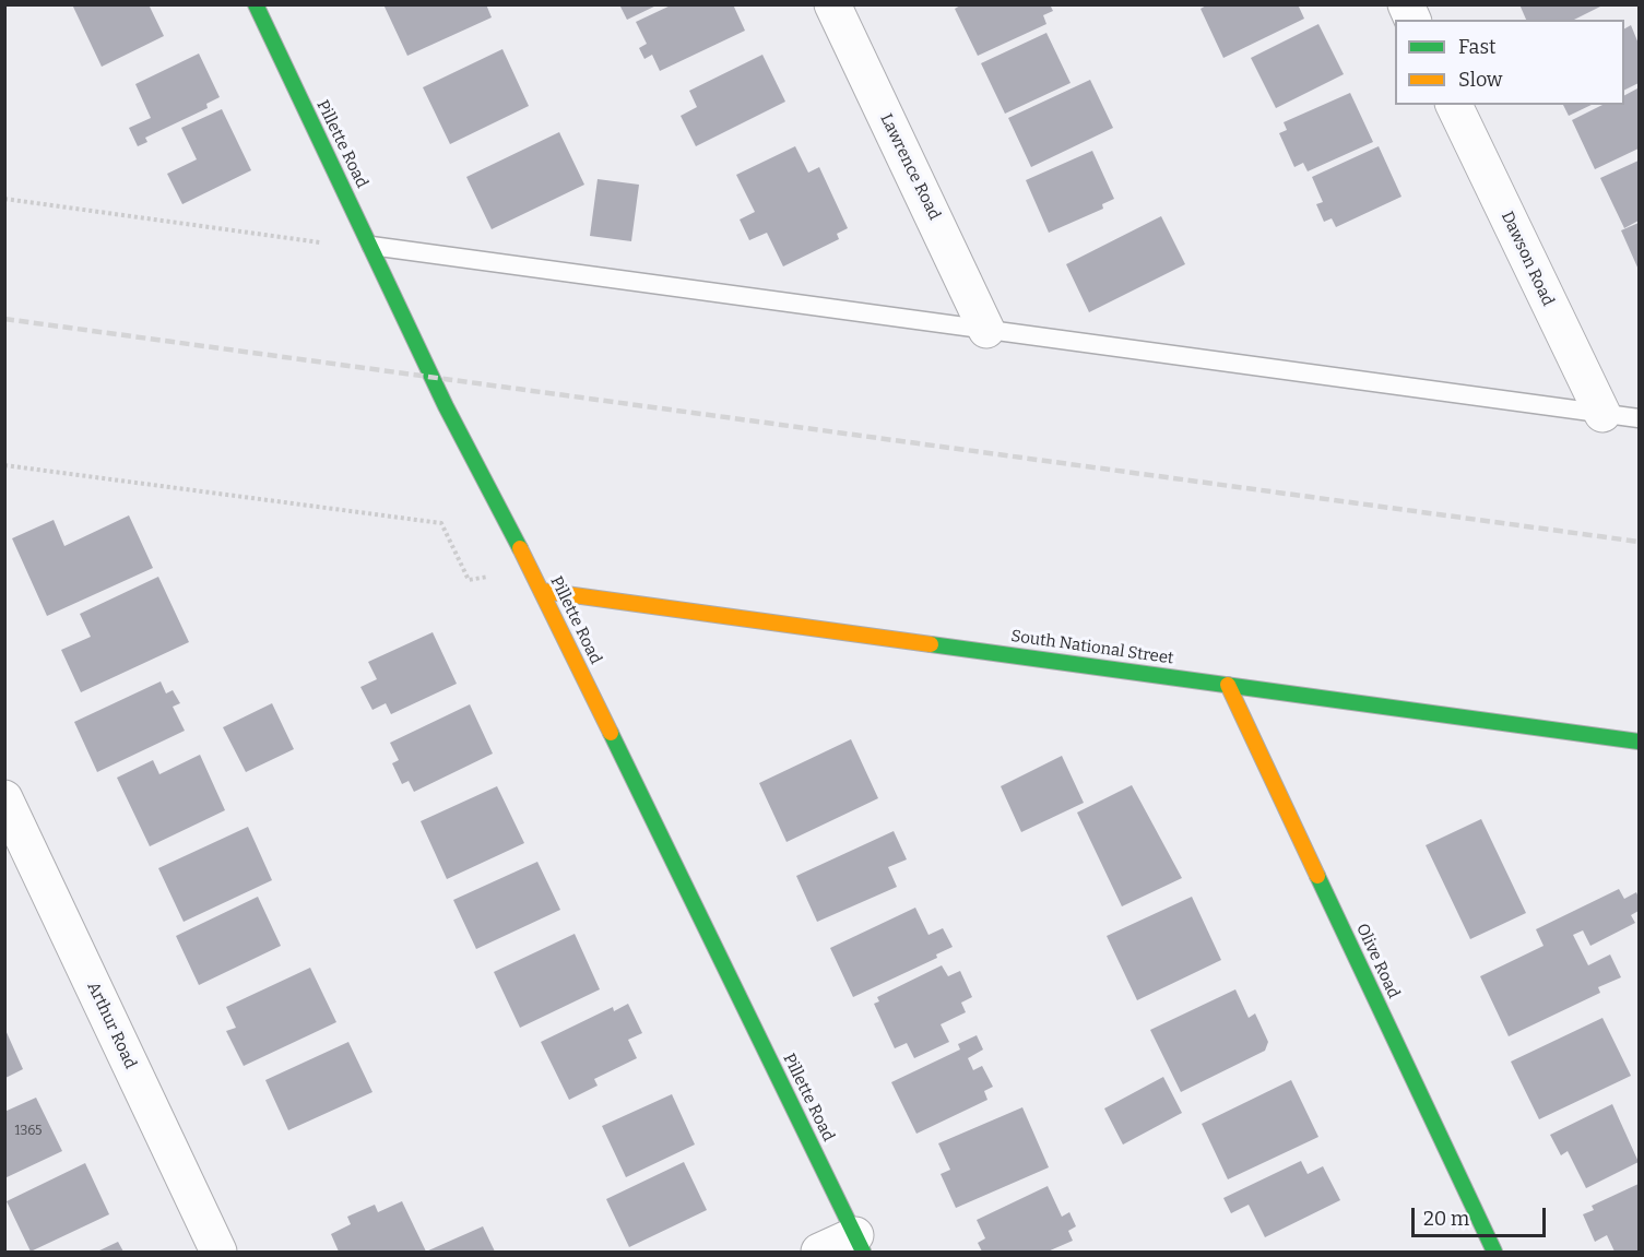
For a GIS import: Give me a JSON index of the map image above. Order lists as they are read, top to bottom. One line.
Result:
{"streets":{"street":["Pillette Road","Lawrence Road","Dawson Road","South National Street","Olive Road","Arthur Road"]},"crossings":[["Pillette Road","South National Street"],["South National Street","Olive Road"]],"house_numbers":["1365"],"legend":["Fast","Slow"],"scale_bar":"20 m"}
